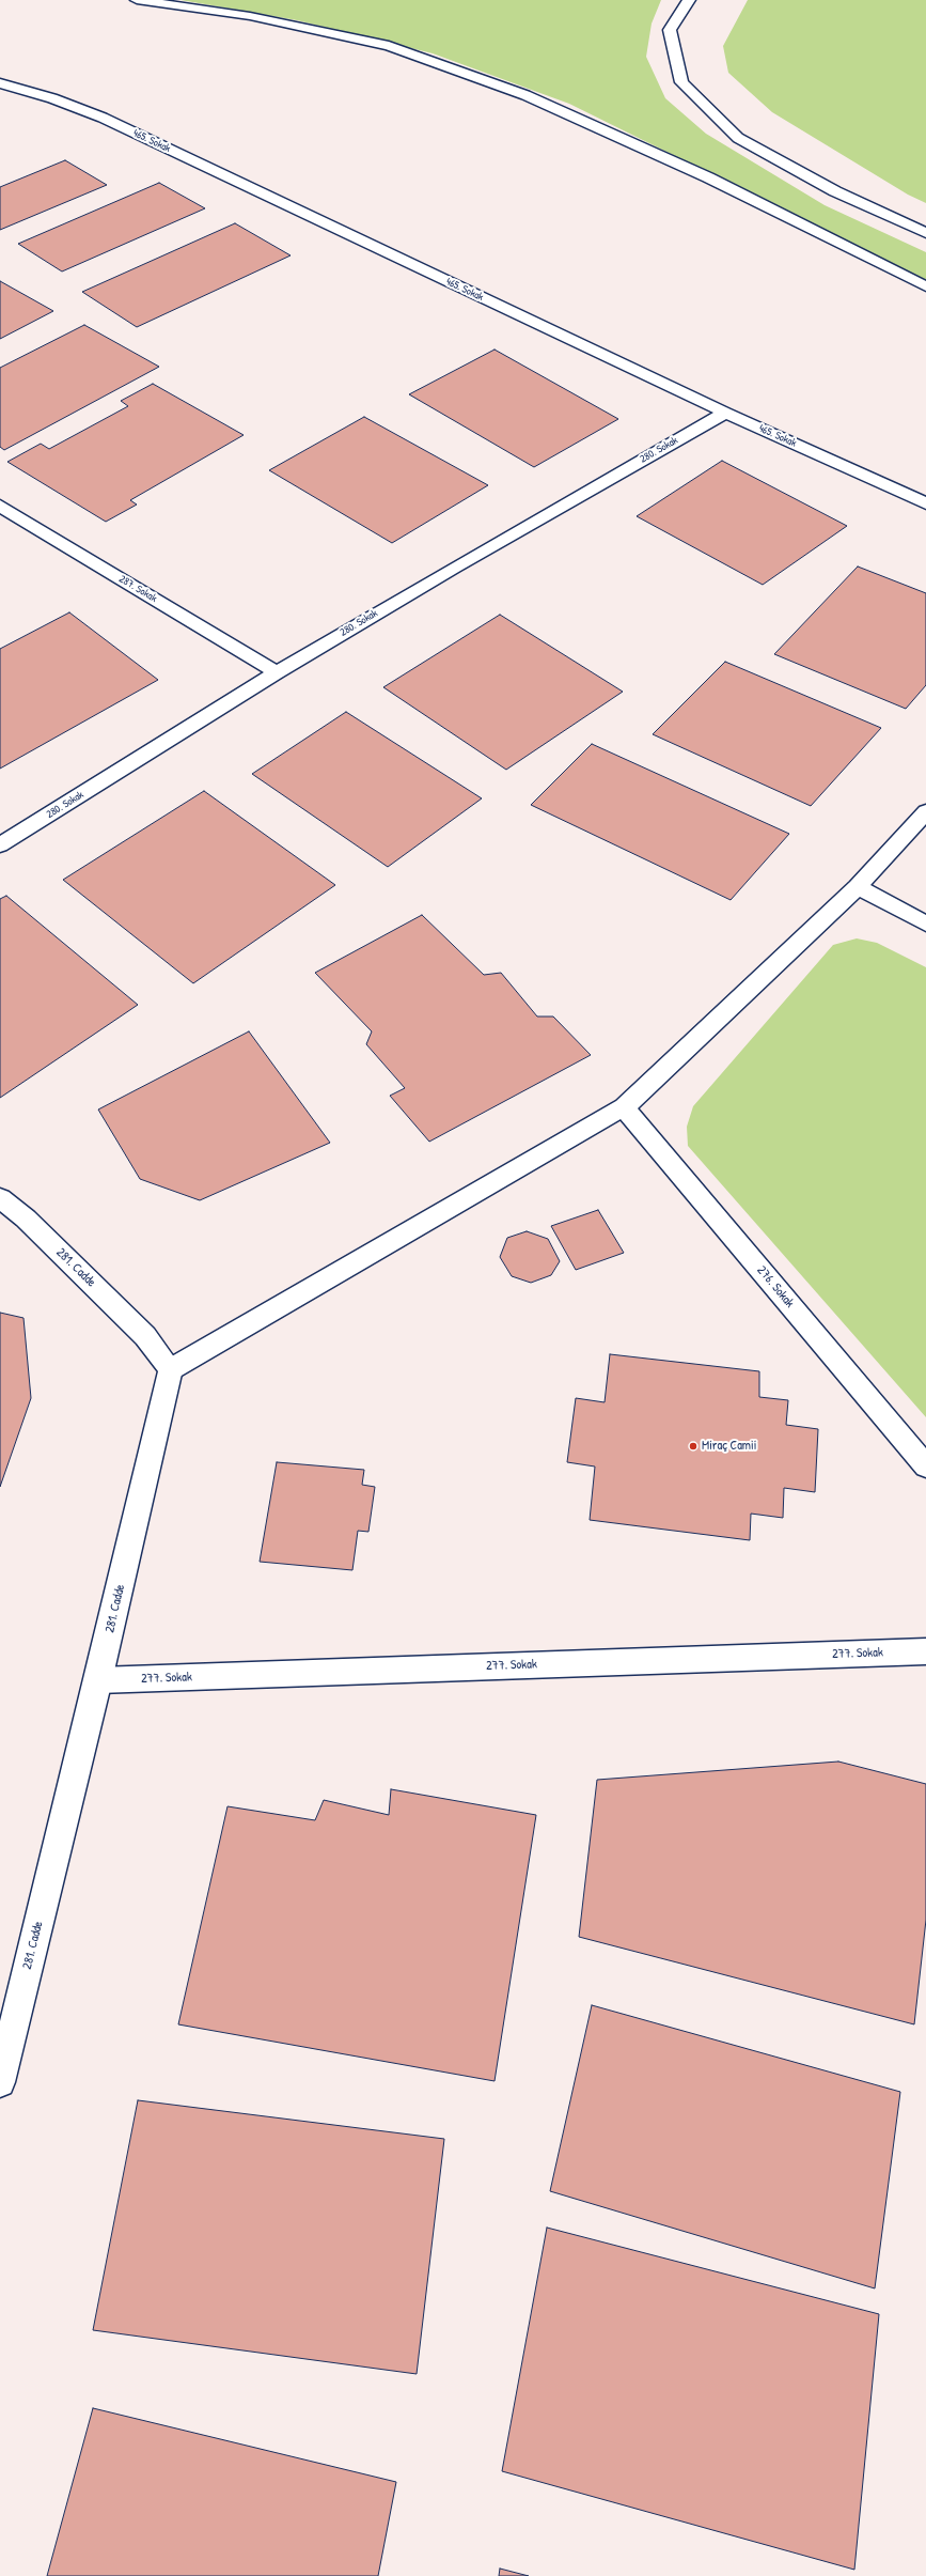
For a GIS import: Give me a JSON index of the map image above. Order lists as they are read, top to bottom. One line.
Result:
{"streets":{"main road":["465. Sokak","280. Sokak","287. Sokak","281. Cadde","276. Sokak","277. Sokak"]},"crossings":[["465. Sokak","280. Sokak"],["280. Sokak","287. Sokak"],["281. Cadde","277. Sokak"]],"places":["Miraç Camii"]}
